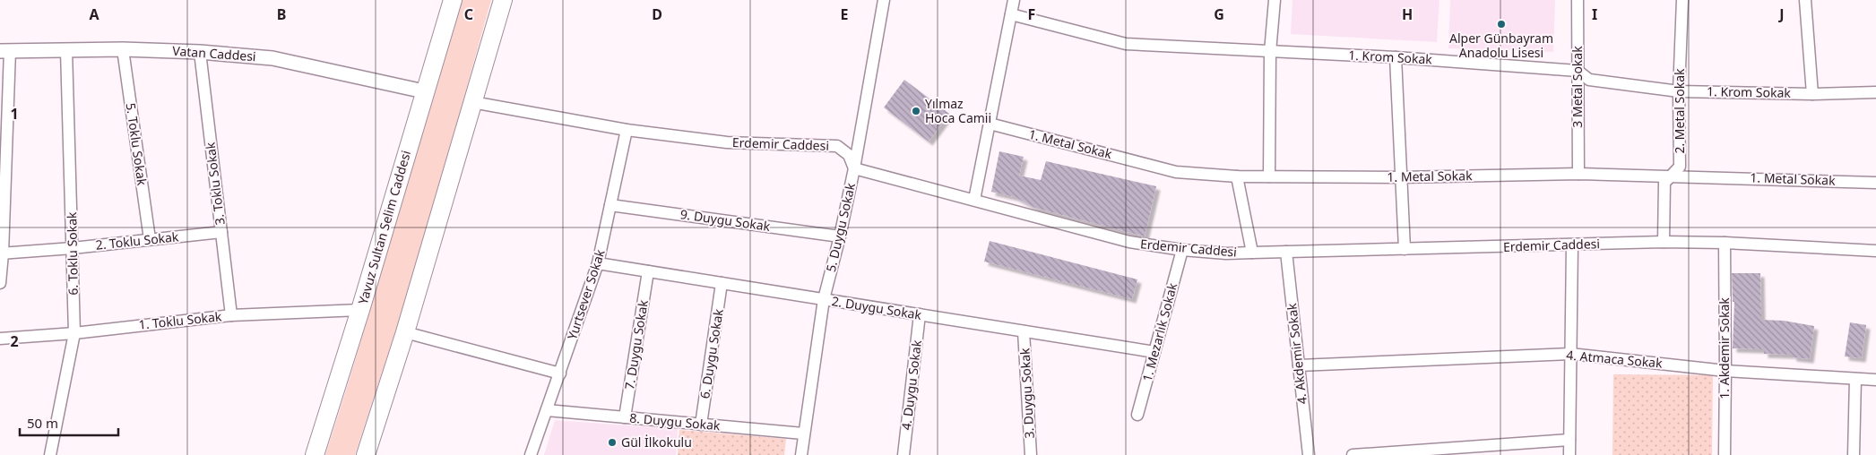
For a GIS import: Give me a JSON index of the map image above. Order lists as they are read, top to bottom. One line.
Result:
{"streets":{"main road":["Yavuz Sultan Selim Caddesi"],"street":["Vatan Caddesi","1. Krom Sokak","3 Metal Sokak","2. Metal Sokak","5. Toklu Sokak","Erdemir Caddesi","1. Metal Sokak","3. Toklu Sokak","9. Duygu Sokak","5. Duygu Sokak","2. Toklu Sokak","6. Toklu Sokak","Yurtsever Sokak","2. Duygu Sokak","1. Toklu Sokak","1. Mezarlık Sokak","7. Duygu Sokak","1. Akdemir Sokak","6. Duygu Sokak","4. Akdemir Sokak","4. Atmaca Sokak","4. Duygu Sokak","3. Duygu Sokak","8. Duygu Sokak"]},"crossings":[["Vatan Caddesi","5. Toklu Sokak"],["Vatan Caddesi","3. Toklu Sokak"],["Vatan Caddesi","Yavuz Sultan Selim Caddesi"],["Vatan Caddesi","6. Toklu Sokak"],["1. Krom Sokak","3 Metal Sokak"],["1. Krom Sokak","2. Metal Sokak"],["3 Metal Sokak","1. Metal Sokak"],["2. Metal Sokak","Erdemir Caddesi"],["2. Metal Sokak","1. Metal Sokak"],["5. Toklu Sokak","2. Toklu Sokak"],["Erdemir Caddesi","5. Duygu Sokak"],["Erdemir Caddesi","Yurtsever Sokak"],["Erdemir Caddesi","1. Mezarlık Sokak"],["Erdemir Caddesi","1. Akdemir Sokak"],["Erdemir Caddesi","4. Akdemir Sokak"],["3. Toklu Sokak","2. Toklu Sokak"],["3. Toklu Sokak","1. Toklu Sokak"],["9. Duygu Sokak","5. Duygu Sokak"],["9. Duygu Sokak","Yurtsever Sokak"],["Yavuz Sultan Selim Caddesi","1. Toklu Sokak"],["5. Duygu Sokak","2. Duygu Sokak"],["5. Duygu Sokak","8. Duygu Sokak"],["2. Toklu Sokak","6. Toklu Sokak"],["6. Toklu Sokak","1. Toklu Sokak"],["Yurtsever Sokak","2. Duygu Sokak"],["Yurtsever Sokak","8. Duygu Sokak"],["2. Duygu Sokak","1. Mezarlık Sokak"],["2. Duygu Sokak","7. Duygu Sokak"],["2. Duygu Sokak","6. Duygu Sokak"],["2. Duygu Sokak","4. Duygu Sokak"],["2. Duygu Sokak","3. Duygu Sokak"],["7. Duygu Sokak","8. Duygu Sokak"],["1. Akdemir Sokak","4. Atmaca Sokak"],["6. Duygu Sokak","8. Duygu Sokak"],["4. Akdemir Sokak","4. Atmaca Sokak"]],"places":["Alper Günbayram Anadolu Lisesi","Yılmaz Hoca Camii","Gül İlkokulu"],"scale_bar":"50 m","grid":{"columns":["A","B","C","D","E","F","G","H","I","J"],"rows":["1","2"]}}
